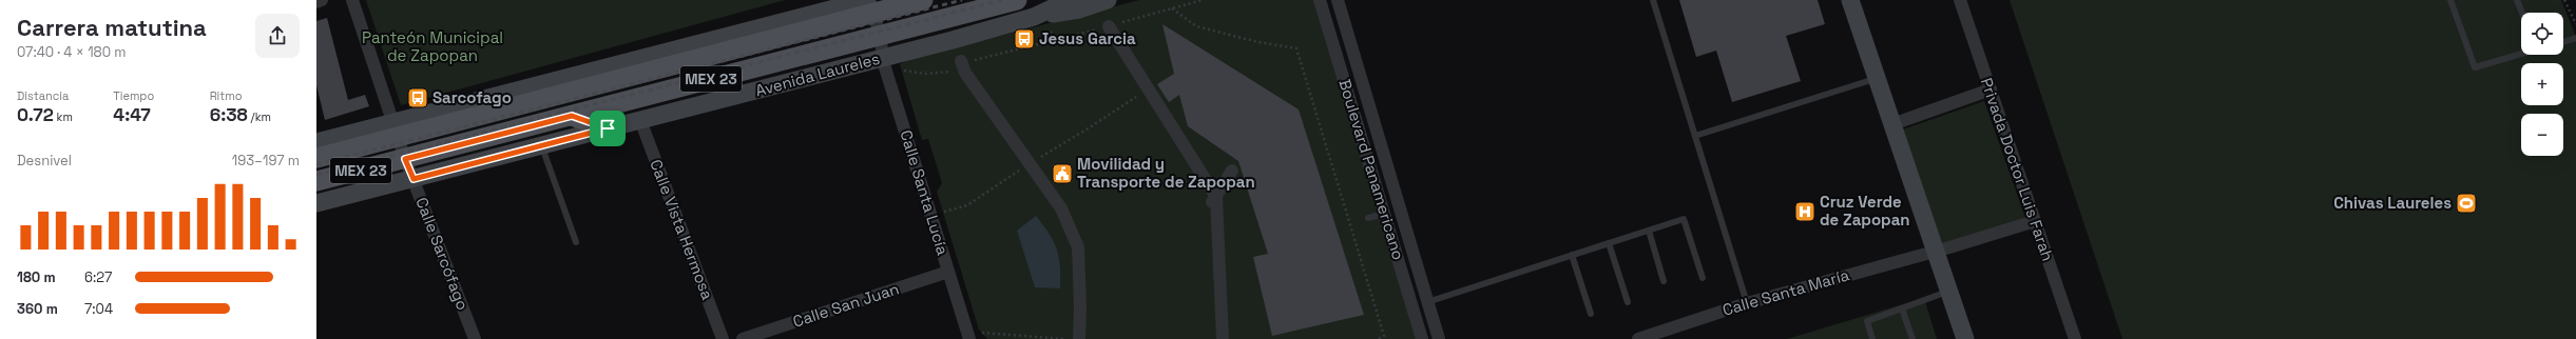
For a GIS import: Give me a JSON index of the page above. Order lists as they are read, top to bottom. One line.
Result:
{"streets":{"main road":["Avenida Laureles","MEX 23"],"street":["Boulevard Panamericano","Privada Doctor Luis Farah","Calle Santa Lucía","Calle Vista Hermosa","Calle Sarcófago","Calle Santa María","Calle San Juan"]},"crossings":[["Avenida Laureles","Calle Santa Lucía"],["Avenida Laureles","Calle Vista Hermosa"],["Avenida Laureles","Calle Sarcófago"],["MEX 23","Calle Santa Lucía"],["MEX 23","Calle Sarcófago"],["Privada Doctor Luis Farah","Calle Santa María"],["Calle Santa Lucía","Calle San Juan"]],"parks":["Panteón Municipal de Zapopan"],"places":{"bus stop":["Jesus Garcia","Sarcofago"],"public building":["Movilidad y Transporte de Zapopan"],"sports":["Chivas Laureles"],"hospital":["Cruz Verde de Zapopan"]},"page":{"heading":["Carrera matutina","07:40 · 4 × 180 m"],"map_buttons":["+","−"],"stats":[["Distancia","0.72 km"],["Tiempo","4:47"],["Ritmo","6:38 /km"]],"chart":["Desnivel","193–197 m"],"list":[{"name":"180 m","note":"6:27"},{"name":"360 m","note":"7:04"}]}}
